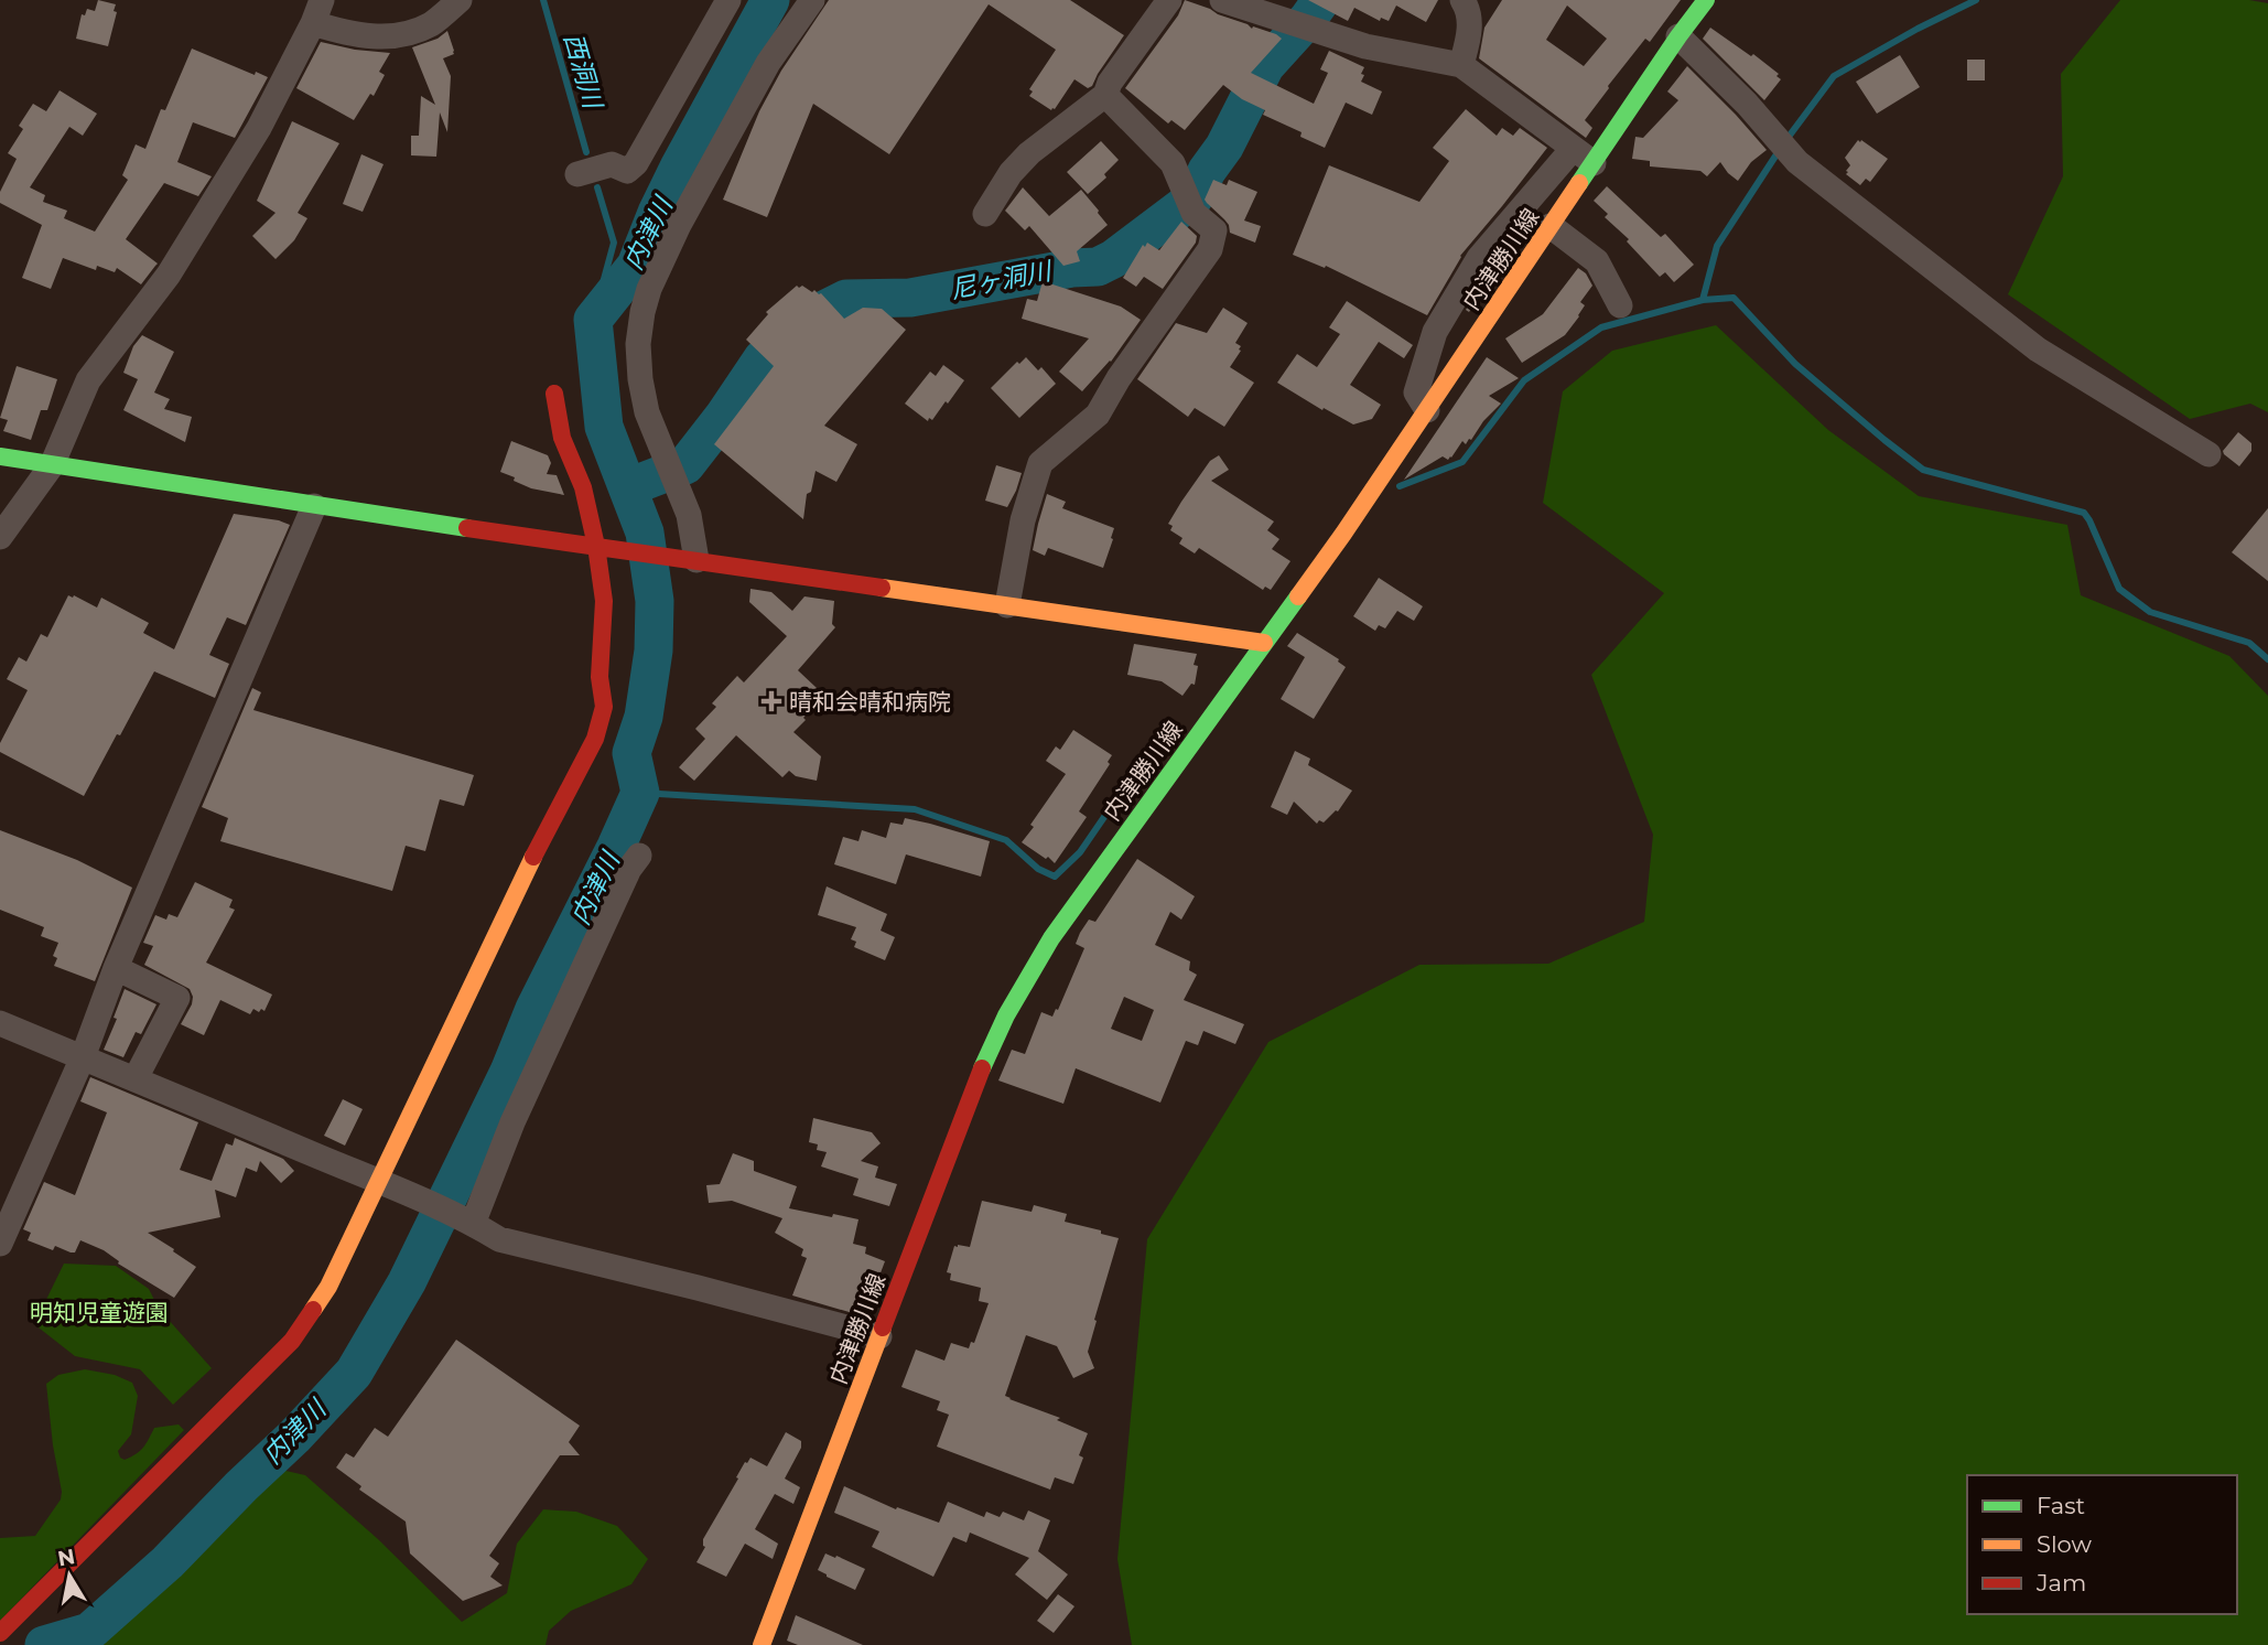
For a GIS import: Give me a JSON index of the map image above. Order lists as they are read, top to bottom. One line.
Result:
{"streets":{"street":["内津勝川線"]},"water":["西洞川","内津川","尼ヶ洞川"],"parks":["明知児童遊園"],"places":{"health":["晴和会晴和病院"]},"legend":["Fast","Slow","Jam"],"north":"top"}
